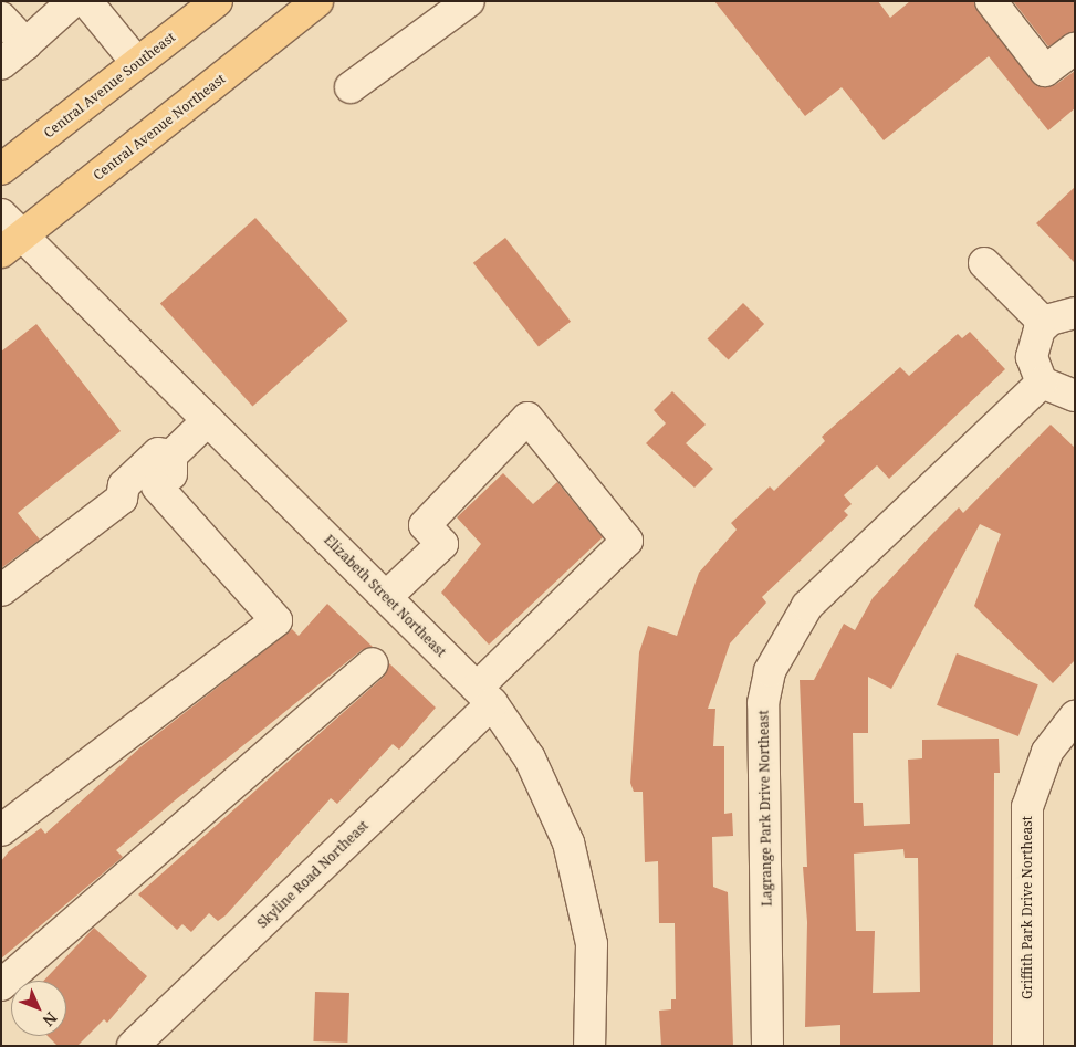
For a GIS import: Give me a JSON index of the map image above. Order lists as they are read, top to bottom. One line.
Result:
{"streets":{"main road":["Central Avenue Southeast","Central Avenue Northeast"],"street":["Elizabeth Street Northeast","Lagrange Park Drive Northeast","Skyline Road Northeast","Griffith Park Drive Northeast"]},"crossings":[["Central Avenue Northeast","Elizabeth Street Northeast"],["Elizabeth Street Northeast","Skyline Road Northeast"]],"north":"bottom right"}
